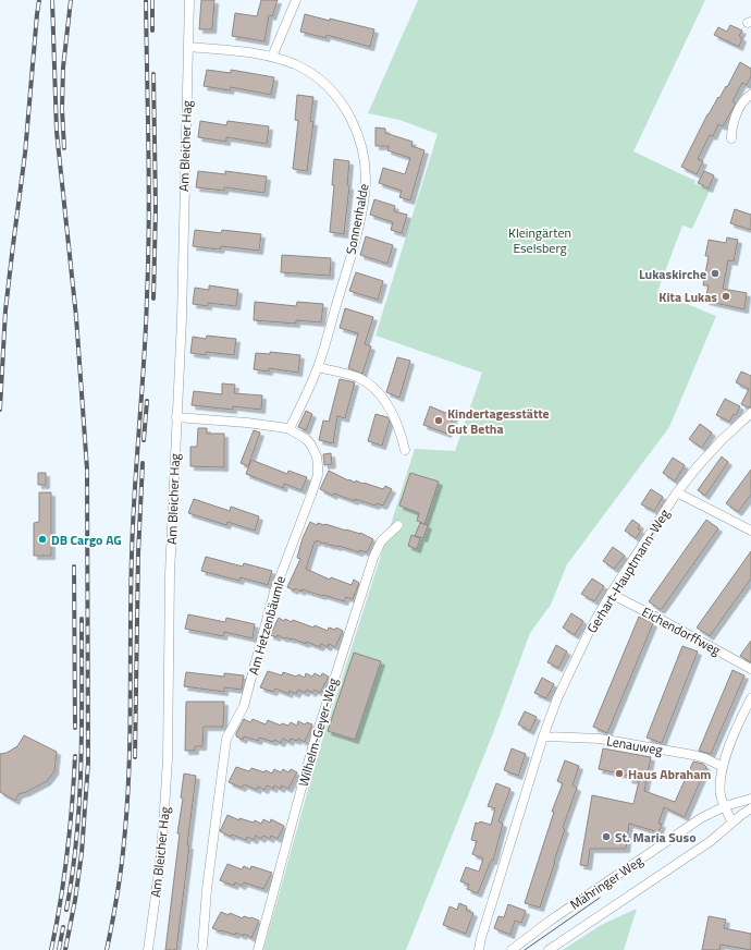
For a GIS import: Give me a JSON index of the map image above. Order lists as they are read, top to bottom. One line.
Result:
{"streets":{"street":["Am Bleicher Hag","Sonnenhalde","Gerhart-Hauptmann-Weg","Am Hetzenbäumle","Eichendorffweg","Wilhelm-Geyer-Weg","Lenauweg","Mähringer Weg"]},"crossings":[["Am Bleicher Hag","Sonnenhalde"],["Am Bleicher Hag","Am Hetzenbäumle"],["Sonnenhalde","Am Hetzenbäumle"],["Gerhart-Hauptmann-Weg","Eichendorffweg"],["Gerhart-Hauptmann-Weg","Lenauweg"]],"parks":["Kleingärten Eselsberg"],"places":["Lukaskirche","Kita Lukas","Kindertagesstätte Gut Betha","DB Cargo AG","Haus Abraham","St. Maria Suso"]}
